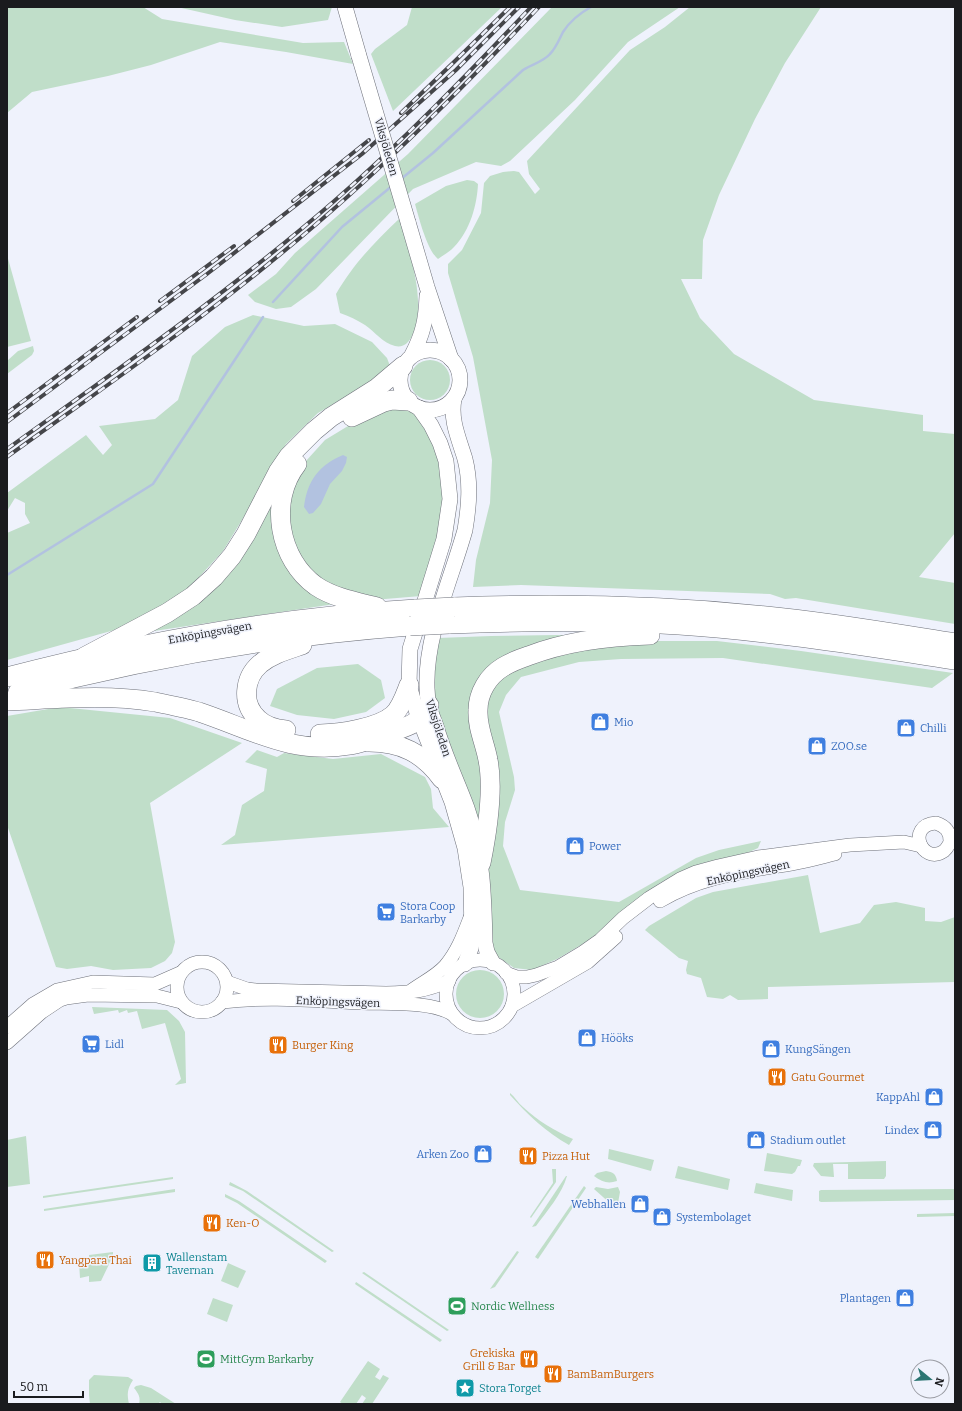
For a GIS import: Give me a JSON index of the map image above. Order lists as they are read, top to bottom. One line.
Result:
{"streets":{"highway":["Enköpingsvägen"],"main road":["Viksjöleden"]},"crossings":[["Viksjöleden","Enköpingsvägen"]],"places":{"shop":["Mio","Chilli","ZOO.se","Power","Hööks","KungSängen","KappAhl","Lindex","Stadium outlet","Arken Zoo","Webhallen","Systembolaget","Plantagen"],"supermarket":["Stora Coop Barkarby","Lidl"],"restaurant":["Burger King","Gatu Gourmet","Pizza Hut","Ken-O","Yangpara Thai","Grekiska Grill & Bar","BamBamBurgers"],"building":["Wallenstam Tavernan"],"sports":["Nordic Wellness","MittGym Barkarby"],"place":["Stora Torget"]},"scale_bar":"50 m","north":"right"}
